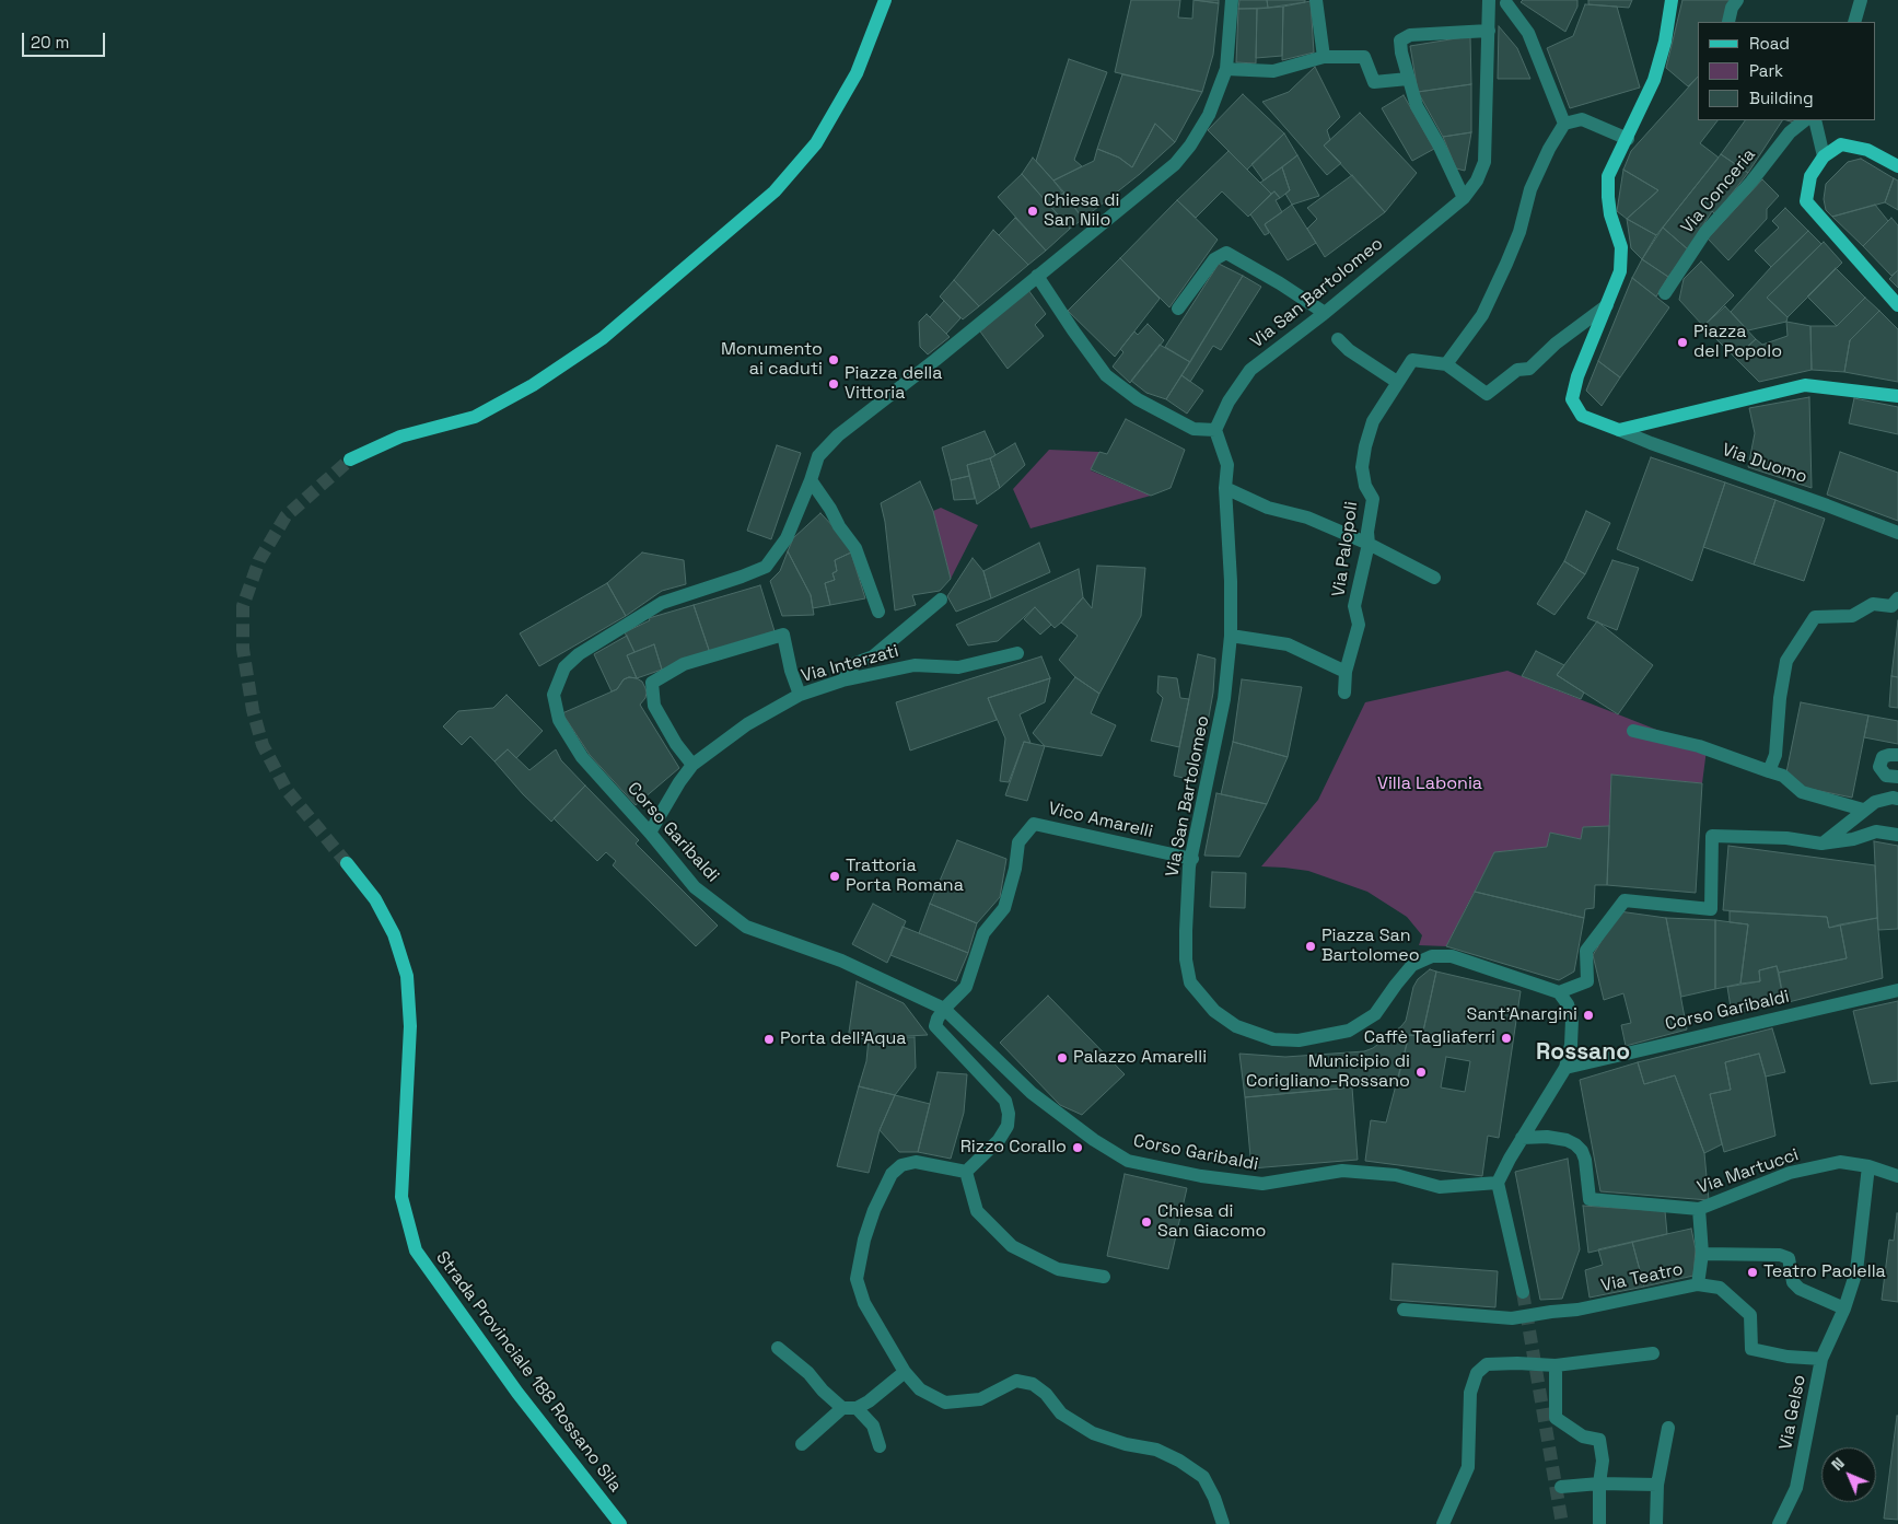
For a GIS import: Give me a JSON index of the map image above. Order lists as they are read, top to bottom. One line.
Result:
{"streets":{"main road":["Strada Provinciale 188 Rossano Sila"],"street":["Via Conceria","Via San Bartolomeo","Via Duomo","Via Palopoli","Via Interzati","Vico Amarelli","Corso Garibaldi","Via Martucci","Via Teatro","Via Gelso"]},"crossings":[["Via San Bartolomeo","Vico Amarelli"],["Via Interzati","Corso Garibaldi"],["Vico Amarelli","Corso Garibaldi"],["Via Martucci","Via Teatro"],["Via Martucci","Via Gelso"]],"districts":["Rossano"],"parks":["Villa Labonia"],"places":["Chiesa di San Nilo","Piazza del Popolo","Monumento ai caduti","Piazza della Vittoria","Trattoria Porta Romana","Piazza San Bartolomeo","Sant'Anargini","Caffè Tagliaferri","Porta dell'Aqua","Palazzo Amarelli","Municipio di Corigliano-Rossano","Rizzo Corallo","Chiesa di San Giacomo","Teatro Paolella"],"legend":["Road","Park","Building"],"scale_bar":"20 m","north":"top left"}
